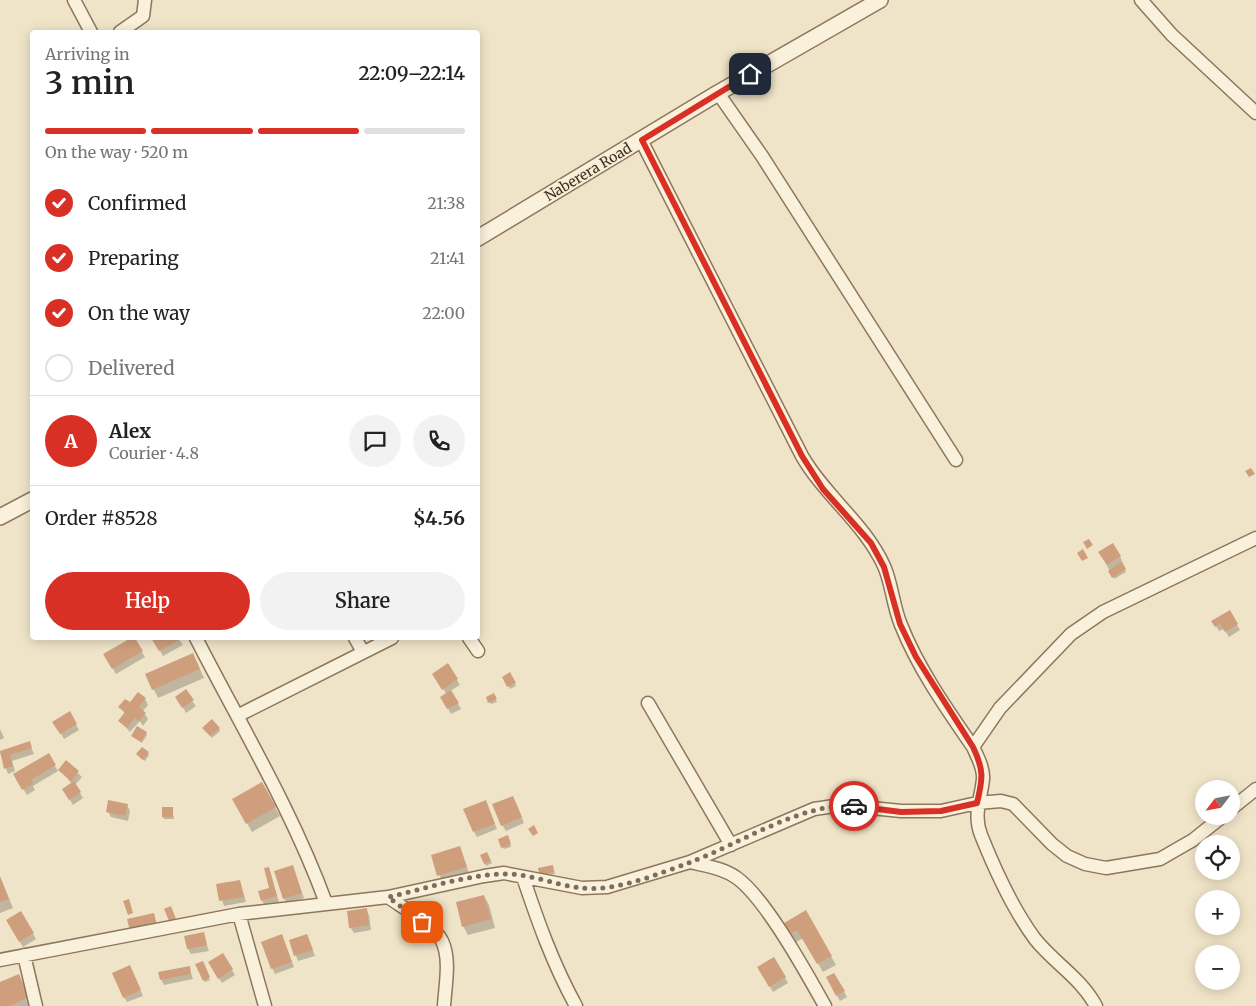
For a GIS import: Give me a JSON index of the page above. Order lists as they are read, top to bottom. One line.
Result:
{"streets":{"street":["Naberera Road"]},"north":"bottom left","page":{"heading":["3 min","Arriving in","22:09–22:14"],"panel":["Alex","Courier · 4.8","Order #8528","$4.56"],"bar":"On the way · 520 m","list":[["Confirmed","21:38"],["Preparing","21:41"],["On the way","22:00"],"Delivered"],"round":"A","buttons":["Help","Share"],"map_buttons":["+","−"]}}
